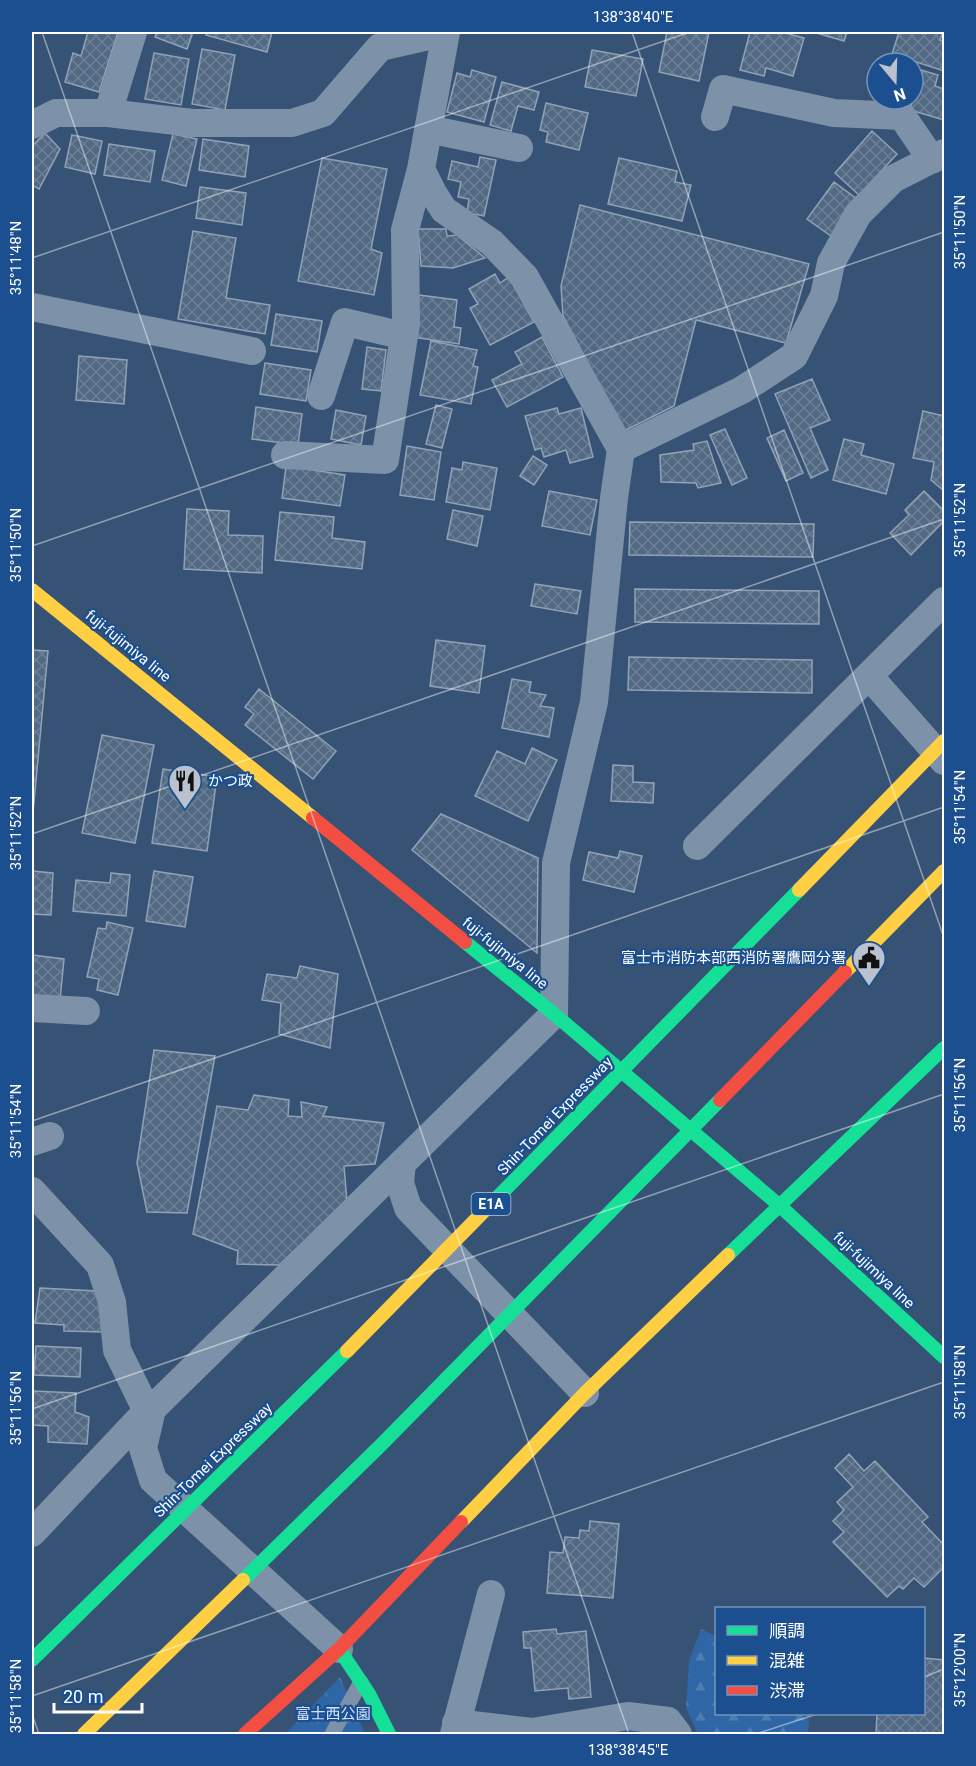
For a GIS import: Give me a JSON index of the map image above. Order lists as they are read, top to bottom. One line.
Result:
{"streets":{"main road":["fuji-fujimiya line","Shin-Tomei Expressway","E1A"]},"parks":["富士西公園"],"places":{"restaurant":["かつ政"],"public building":["富士市消防本部西消防署鷹岡分署"]},"legend":["順調","混雑","渋滞"],"scale_bar":"20 m","north":"bottom","coordinates":["138°38'40\"E","35°11'50\"N","35°11'48\"N","35°11'52\"N","35°11'54\"N","35°11'56\"N","35°11'58\"N","35°12'00\"N","138°38'45\"E"]}
